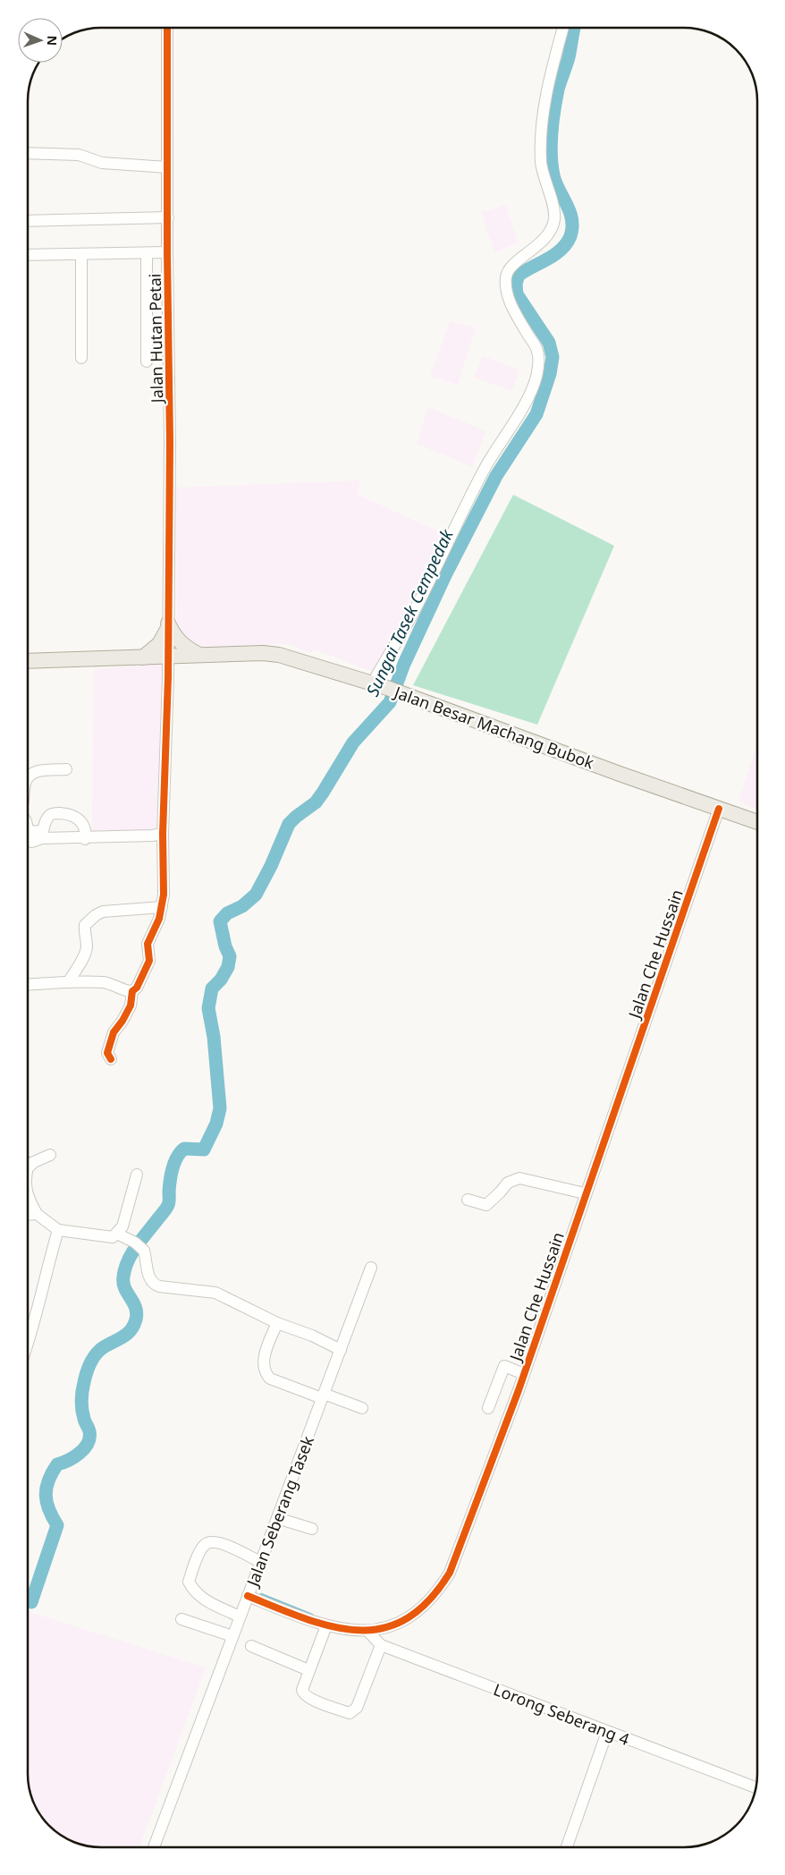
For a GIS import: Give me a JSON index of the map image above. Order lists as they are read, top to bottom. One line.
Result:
{"streets":{"main road":["Jalan Besar Machang Bubok"],"street":["Jalan Hutan Petai","Jalan Che Hussain","Jalan Seberang Tasek","Lorong Seberang 4"]},"crossings":[["Jalan Hutan Petai","Jalan Besar Machang Bubok"],["Jalan Besar Machang Bubok","Jalan Che Hussain"],["Jalan Che Hussain","Jalan Seberang Tasek"],["Jalan Che Hussain","Lorong Seberang 4"]],"water":["Sungai Tasek Cempedak"],"north":"right"}
